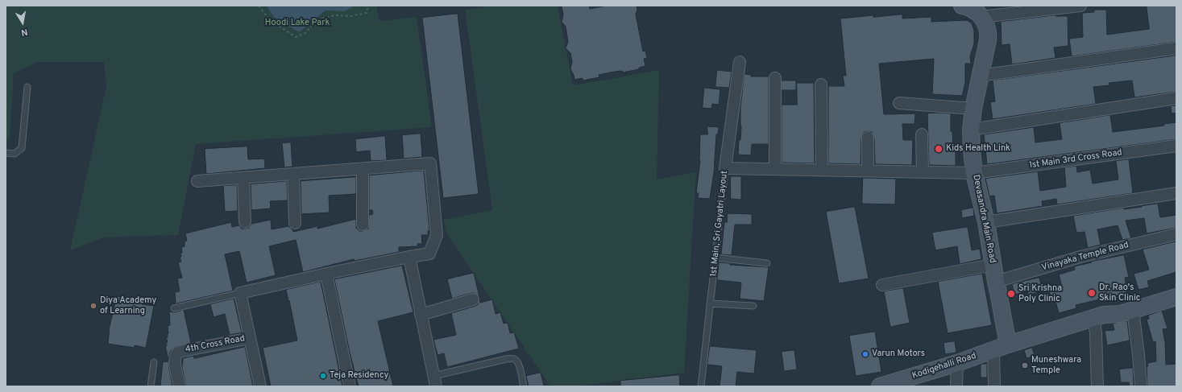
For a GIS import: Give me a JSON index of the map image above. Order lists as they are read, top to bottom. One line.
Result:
{"streets":{"main road":["Devasandra Main Road","Kodigehalli Road"],"street":["1st Main 3rd Cross Road","1st Main, Sri Gayatri Layout","Vinayaka Temple Road","4th Cross Road"]},"crossings":[["1st Main 3rd Cross Road","Devasandra Main Road"],["1st Main 3rd Cross Road","1st Main, Sri Gayatri Layout"],["Devasandra Main Road","Vinayaka Temple Road"],["Devasandra Main Road","Kodigehalli Road"]],"parks":["Hoodi Lake Park"],"places":["Kids Health Link","Dr. Rao's Skin Clinic","Sri Krishna Poly Clinic","Diya Academy of Learning","Varun Motors","Muneshwara Temple","Teja Residency"],"north":"bottom"}
